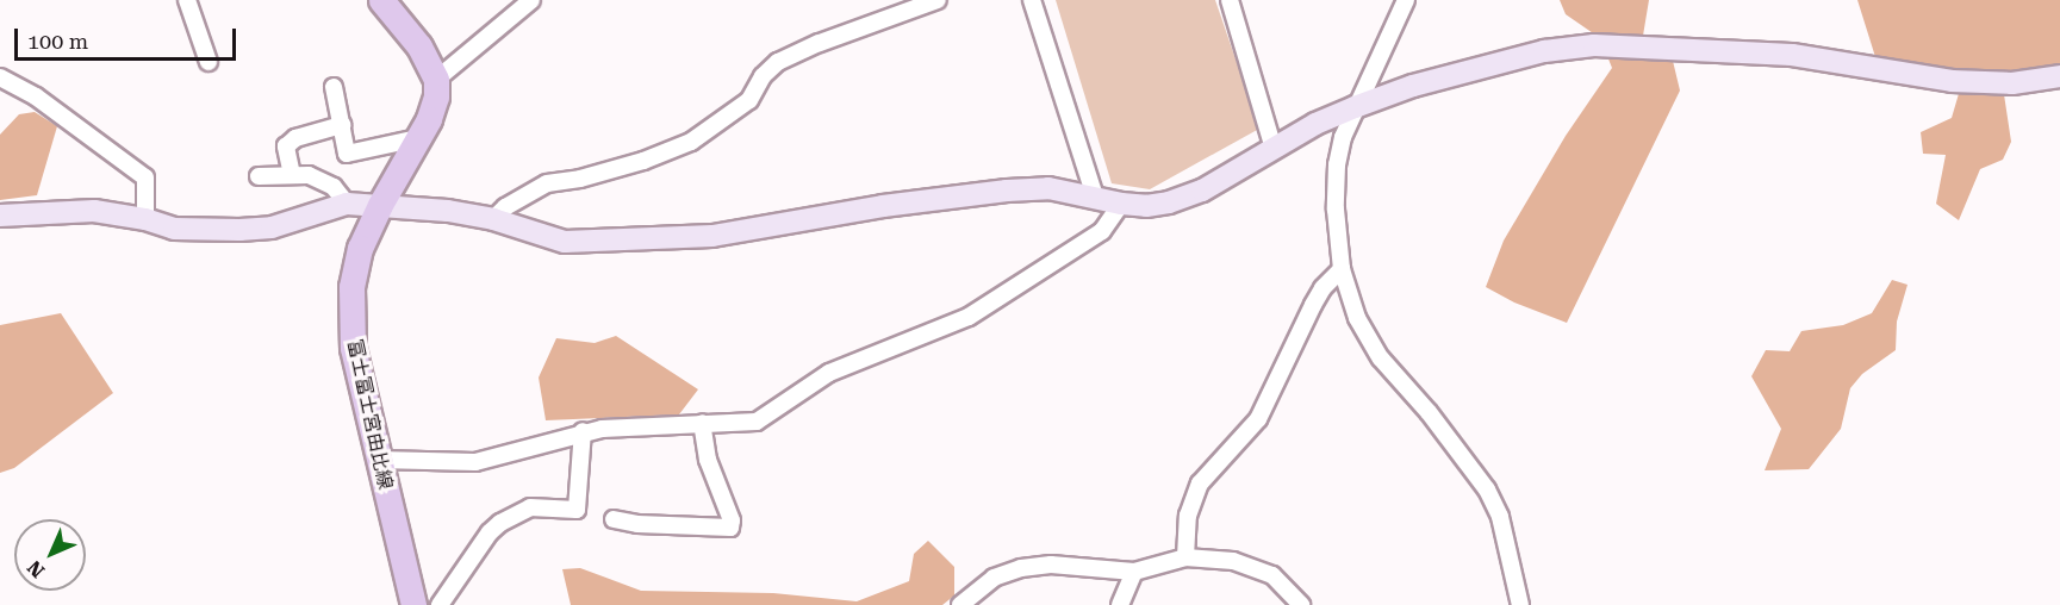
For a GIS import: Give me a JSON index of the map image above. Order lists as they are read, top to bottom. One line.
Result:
{"streets":{"main road":["富士富士宮由比線"]},"scale_bar":"100 m","north":"bottom left"}
